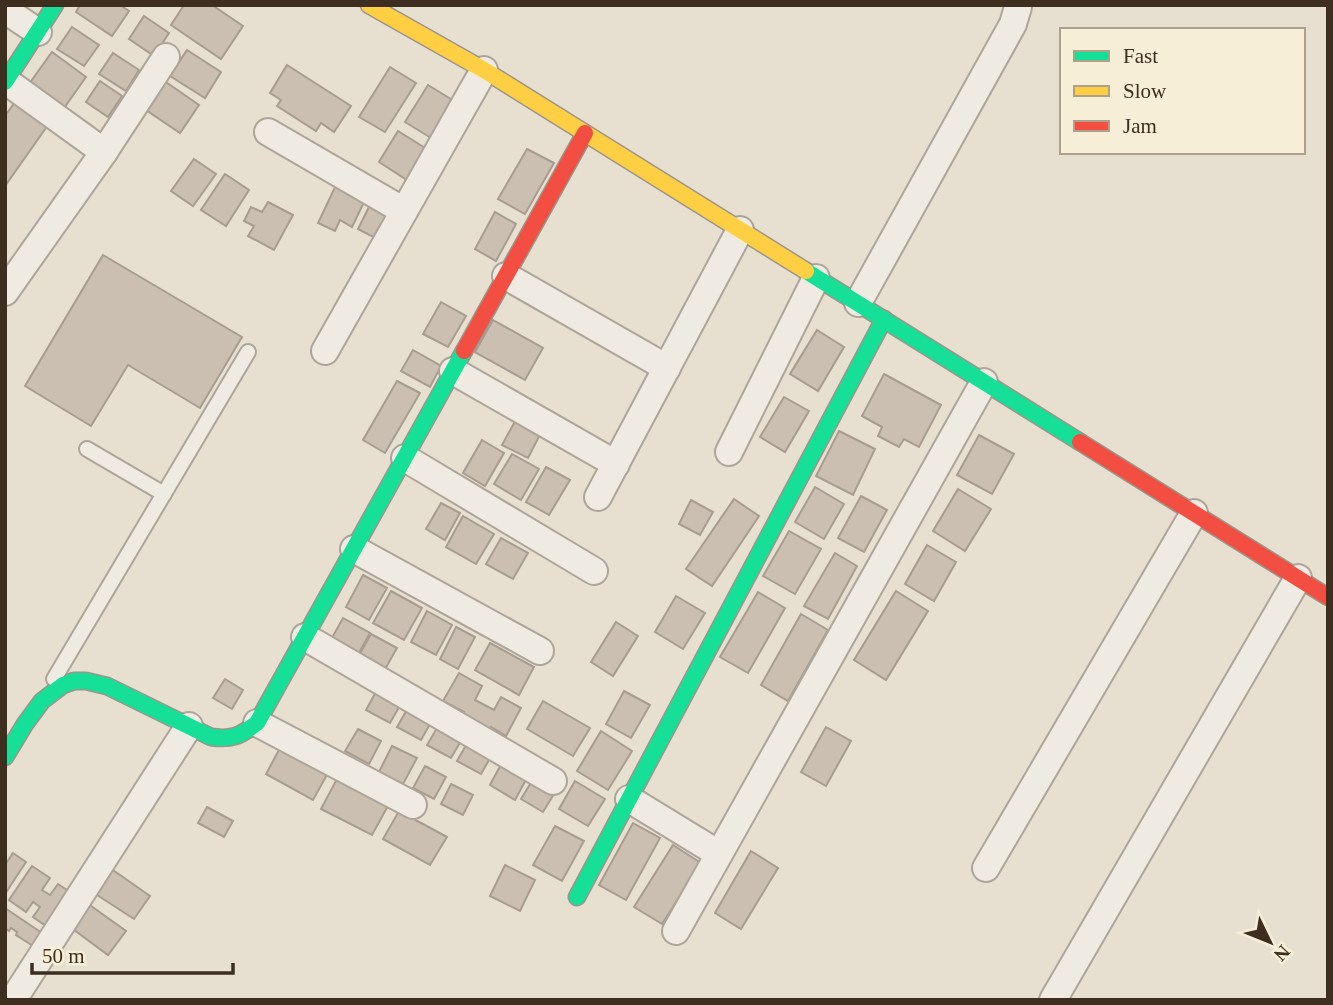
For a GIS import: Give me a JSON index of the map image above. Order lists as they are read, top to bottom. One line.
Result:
{"legend":["Fast","Slow","Jam"],"scale_bar":"50 m","north":"bottom right"}
